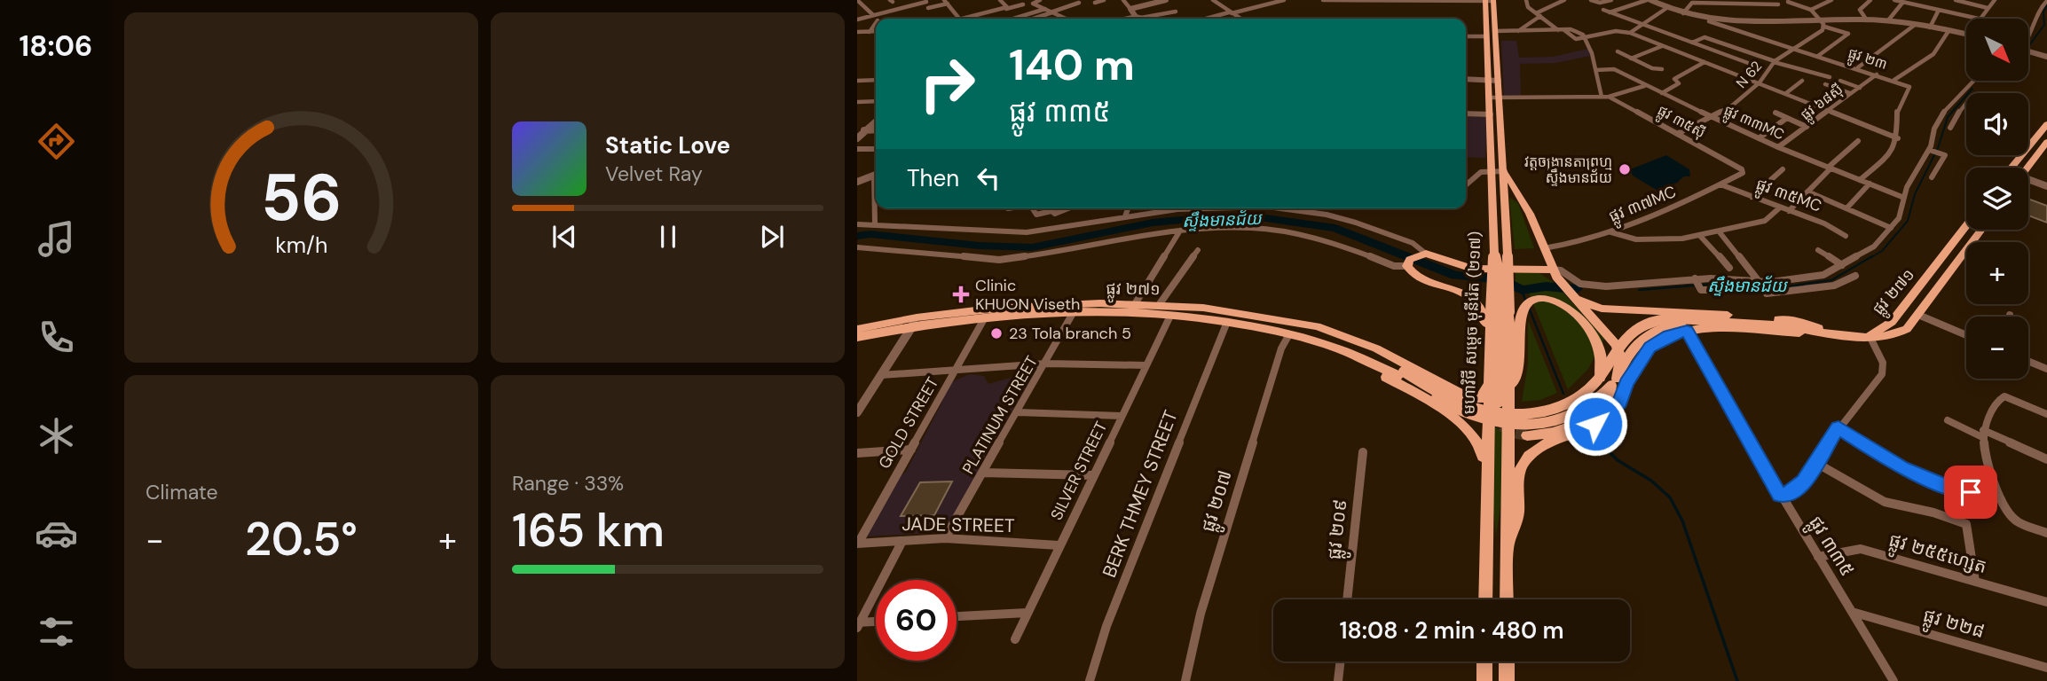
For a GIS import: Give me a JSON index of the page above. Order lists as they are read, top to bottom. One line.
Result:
{"streets":{"main road":["ផ្លូវ ២៧១","មហាវិថី សម្តេច មុនីរ៉េត (២១៧)"],"street":["ផ្លូវ ២៣","N 62","ផ្លូវ ៦៨ស៊ី","ផ្លូវ ៣៥ស៊ី","ផ្លូវ ៣៣MC","ផ្លូវ ៣៥MC","ផ្លូវ ៣៧MC","PLATINUM STREET","GOLD STREET","SILVER STREET","BERK THMEY STREET","ផ្លូវ ២០៧","JADE STREET","ផ្លូវ ២០៩","ផ្លូវ ៣៣៥","ផ្លូវ ២៥៥ហ្សេត","ផ្លូវ ២២៨"]},"crossings":[["ផ្លូវ ២៣","N 62"],["ផ្លូវ ២៣","ផ្លូវ ៦៨ស៊ី"],["N 62","ផ្លូវ ៣៥ស៊ី"],["N 62","ផ្លូវ ៣៣MC"],["ផ្លូវ ៦៨ស៊ី","ផ្លូវ ៣៣MC"],["ផ្លូវ ៣៥ស៊ី","ផ្លូវ ៣៧MC"],["ផ្លូវ ៣៥MC","ផ្លូវ ៣៧MC"],["ផ្លូវ ២៧១","PLATINUM STREET"],["ផ្លូវ ២៧១","GOLD STREET"],["ផ្លូវ ២៧១","SILVER STREET"],["ផ្លូវ ២៧១","BERK THMEY STREET"],["ផ្លូវ ២៧១","ផ្លូវ ២០៧"],["PLATINUM STREET","JADE STREET"],["GOLD STREET","JADE STREET"],["SILVER STREET","JADE STREET"],["ផ្លូវ ៣៣៥","ផ្លូវ ២៥៥ហ្សេត"],["ផ្លូវ ៣៣៥","ផ្លូវ ២២៨"]],"water":["ស្ទឹងមានជ័យ"],"places":{"other":["វត្តចង្ក្រានតាព្រហ្ម ស្ទឹងមានជ័យ","23 Tola branch 5"],"health":["Clinic KHUON Viseth"]},"north":"bottom right","page":{"tabs":"18:06","map_buttons":["+","−"],"turn":["140 m","ផ្លូវ ៣៣៥"],"song":["Static Love","Velvet Ray"],"then":"Then","tile":["Climate",["Range · 33%","165 km"]],"heat":["−","20.5°","+"],"limit":"60","trip":"18:08 · 2 min · 480 m","gauge":["56","km/h"]}}
